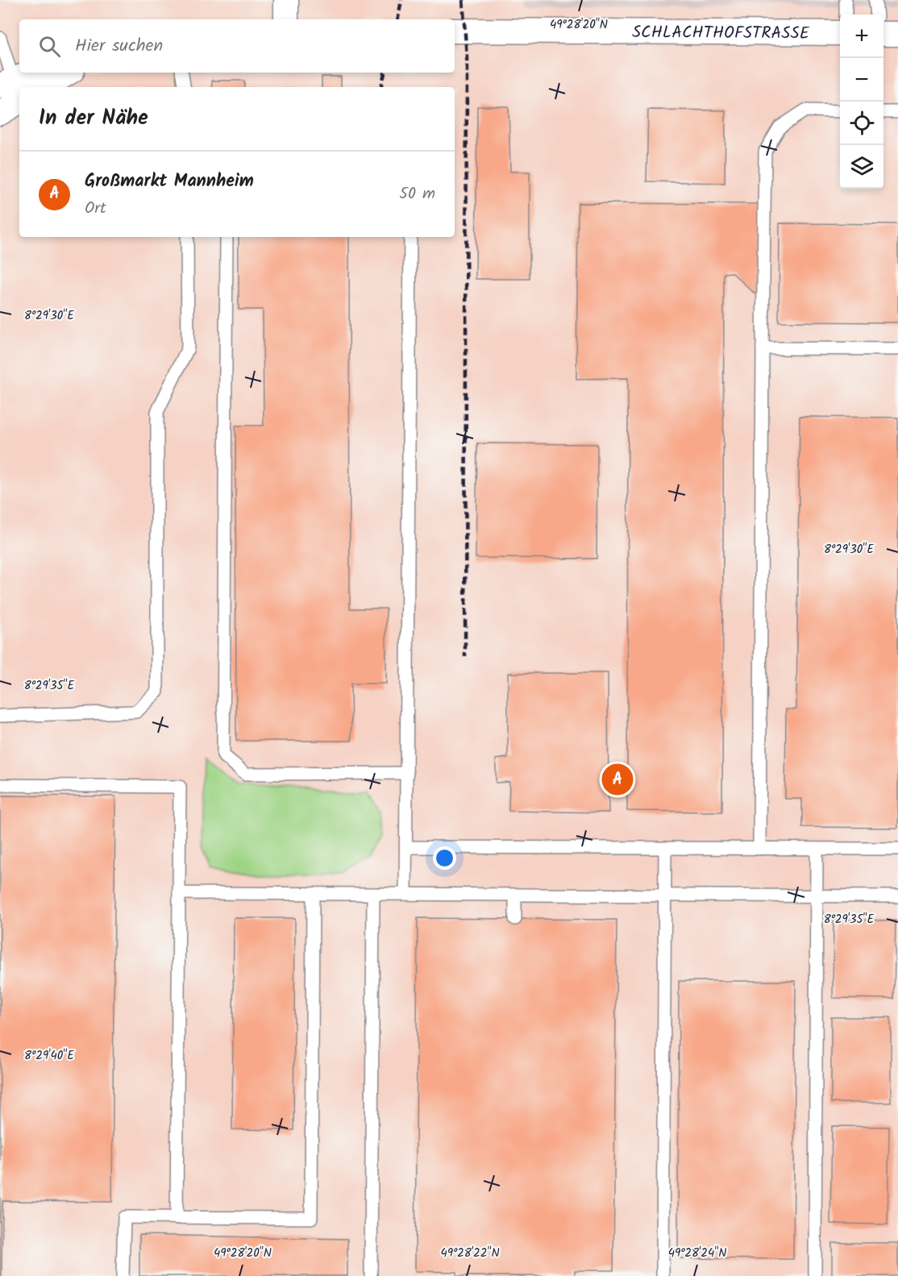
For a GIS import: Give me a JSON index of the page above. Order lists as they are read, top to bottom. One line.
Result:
{"streets":{"street":["SCHLACHTHOFSTRASSE"]},"page":{"map_buttons":["+","−"],"search":"Hier suchen","heading":"In der Nähe","list":[{"mark":"A","name":"Großmarkt Mannheim","note":"Ort","value":"50 m"}],"pins":"A"},"coordinates":["49°28'20\"N","8°29'30\"E","8°29'35\"E","8°29'40\"E","49°28'22\"N","49°28'24\"N"]}
